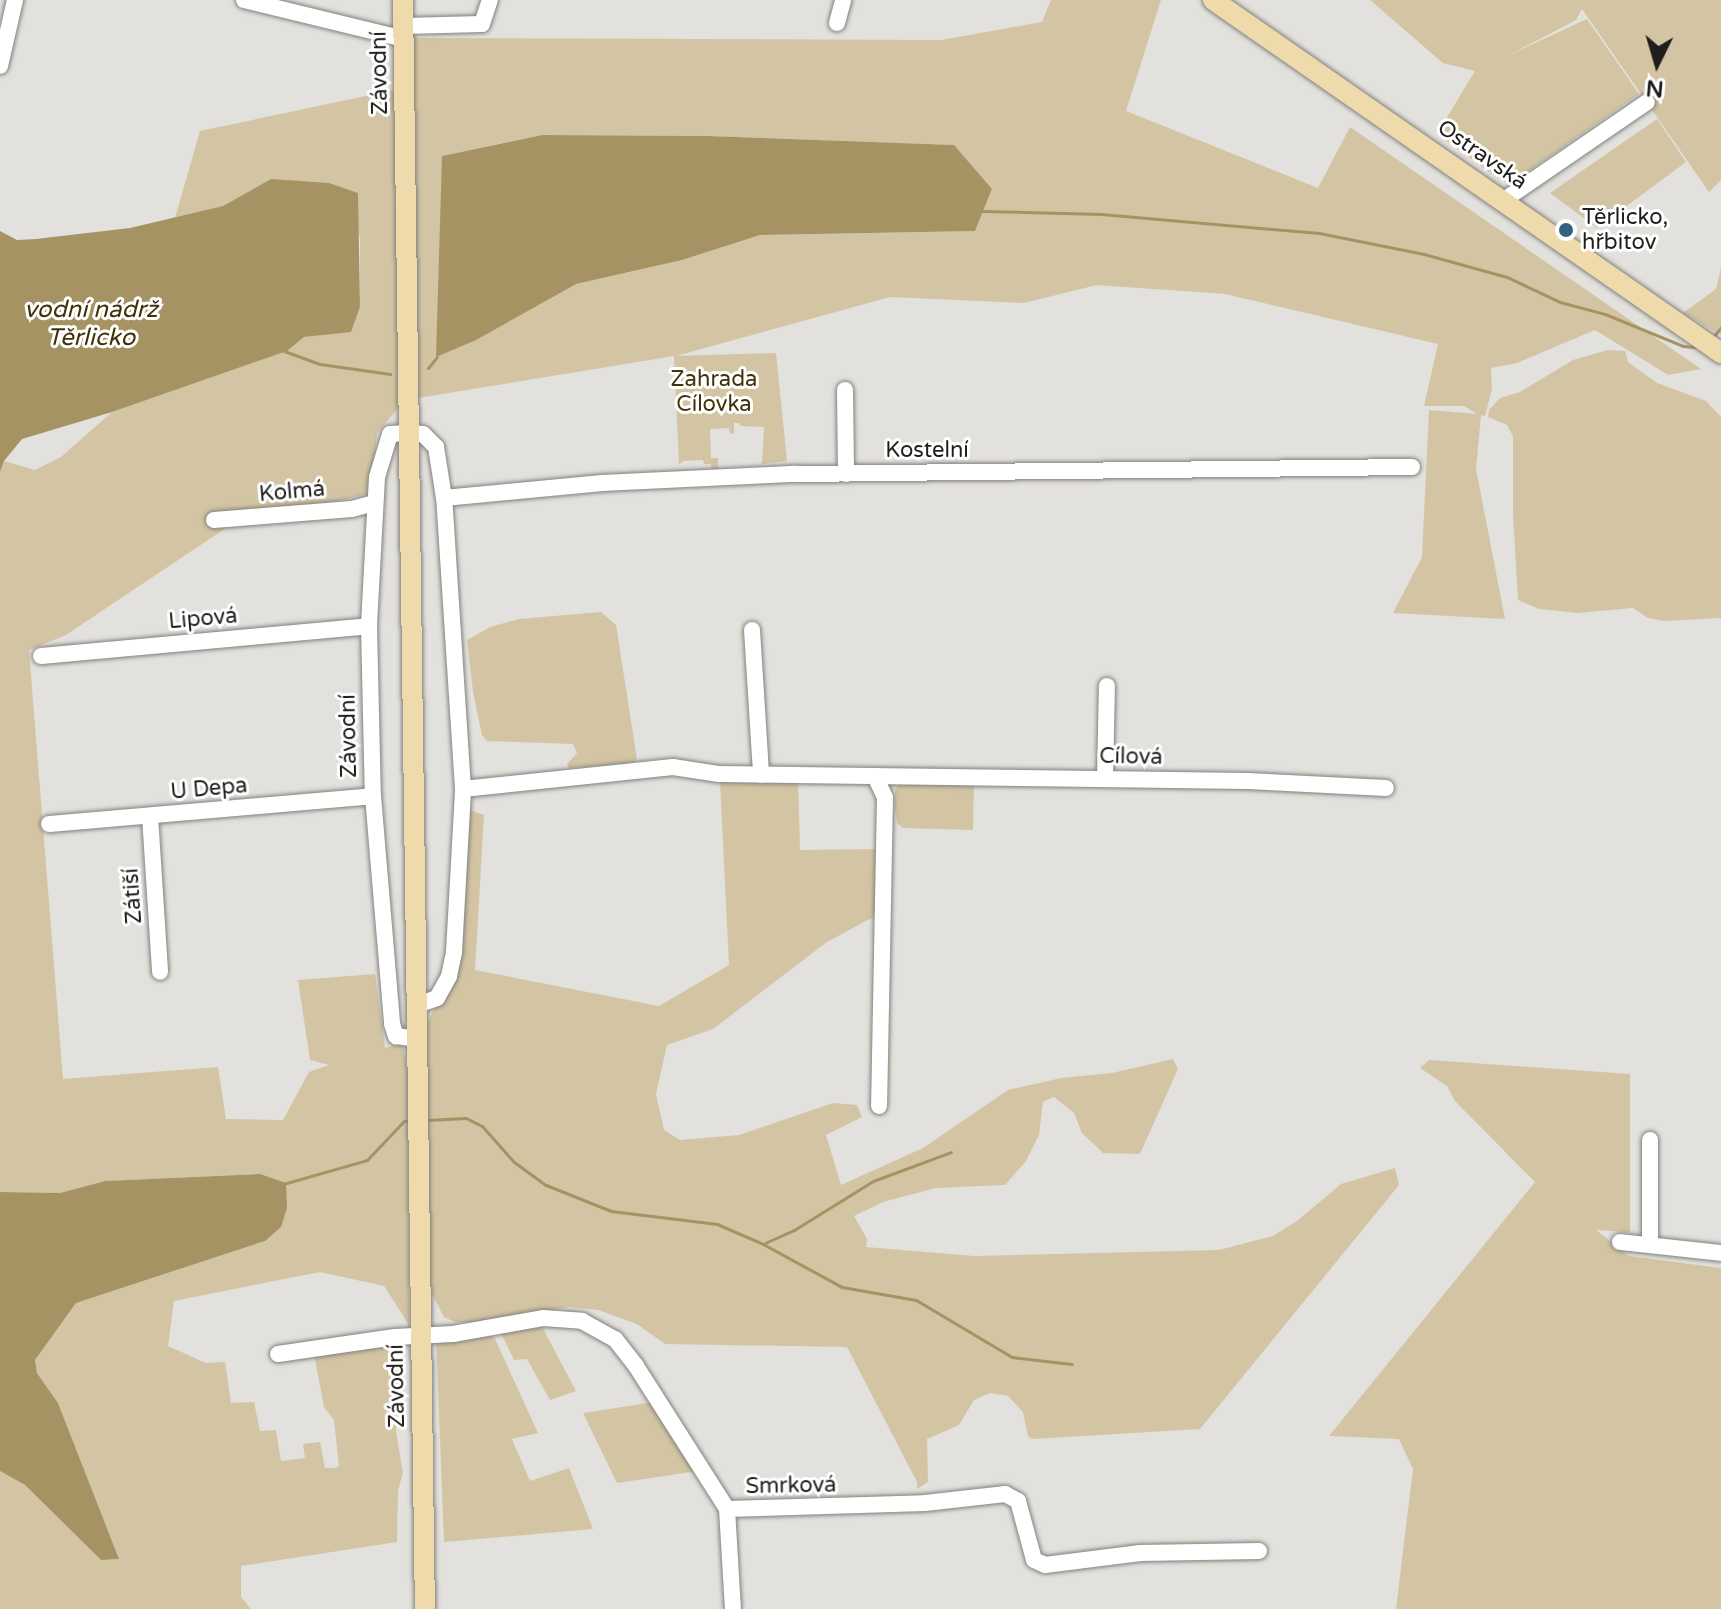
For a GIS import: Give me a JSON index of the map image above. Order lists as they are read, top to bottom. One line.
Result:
{"streets":{"main road":["Závodní","Ostravská"],"street":["Kostelní","Kolmá","Lipová","Cílová","U Depa","Zátiší","Smrková"]},"crossings":[["Závodní","Kolmá"],["Závodní","Lipová"],["Závodní","U Depa"],["Závodní","Smrková"],["U Depa","Zátiší"]],"water":["vodní nádrž Těrlicko"],"parks":["Zahrada Cílovka"],"places":["Těrlicko, hřbitov"],"north":"bottom"}
